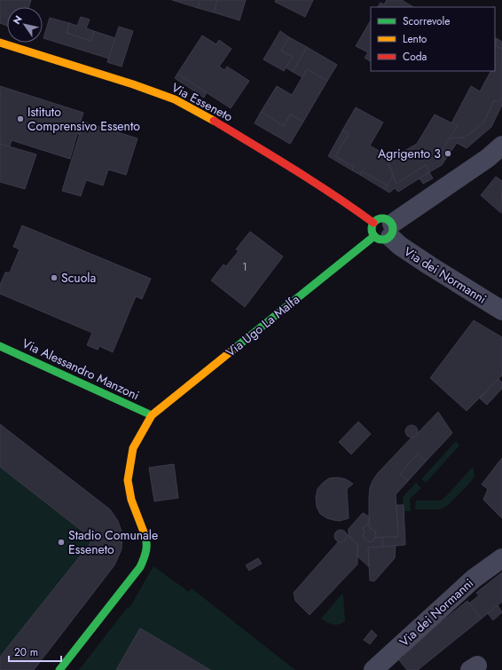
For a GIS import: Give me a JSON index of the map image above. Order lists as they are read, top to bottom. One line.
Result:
{"streets":{"street":["Via Esseneto","Via dei Normanni","Via Ugo La Malfa","Via Alessandro Manzoni"]},"crossings":[["Via dei Normanni","Via Ugo La Malfa"],["Via Ugo La Malfa","Via Alessandro Manzoni"]],"places":["Istituto Comprensivo Essento","Agrigento 3","Scuola","Stadio Comunale Esseneto"],"house_numbers":["1"],"legend":["Scorrevole","Lento","Coda"],"scale_bar":"20 m","north":"top left"}
